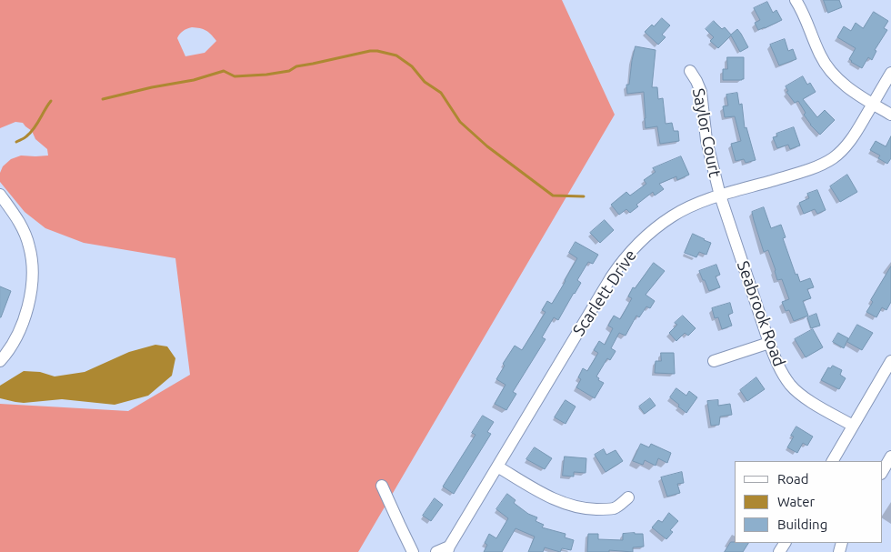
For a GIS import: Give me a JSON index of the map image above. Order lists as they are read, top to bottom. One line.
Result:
{"streets":{"street":["Saylor Court","Scarlett Drive","Seabrook Road"]},"crossings":[["Saylor Court","Scarlett Drive"],["Saylor Court","Seabrook Road"],["Scarlett Drive","Seabrook Road"]],"legend":["Road","Water","Building"]}
